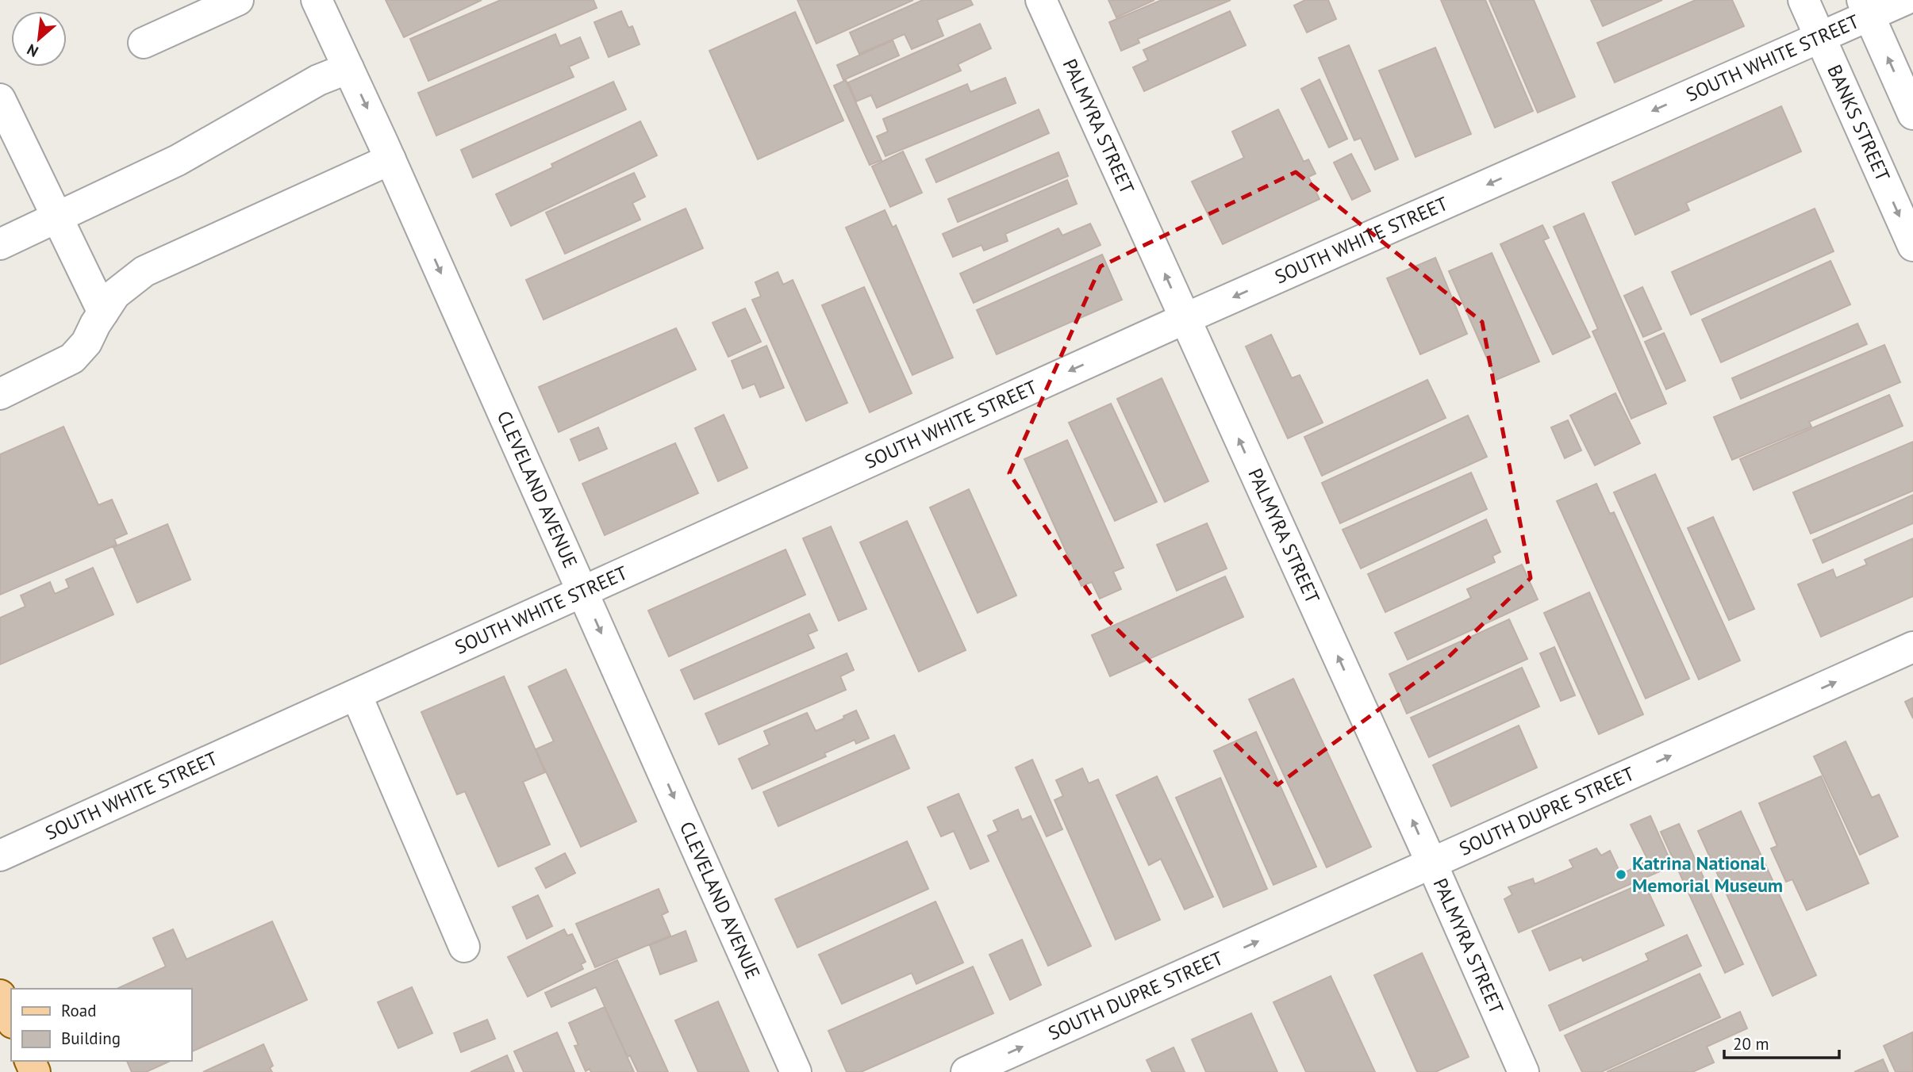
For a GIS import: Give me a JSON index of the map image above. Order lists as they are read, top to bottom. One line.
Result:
{"streets":{"street":["SOUTH WHITE STREET","BANKS STREET","PALMYRA STREET","CLEVELAND AVENUE","SOUTH DUPRE STREET"]},"crossings":[["SOUTH WHITE STREET","BANKS STREET"],["SOUTH WHITE STREET","PALMYRA STREET"],["SOUTH WHITE STREET","CLEVELAND AVENUE"],["PALMYRA STREET","SOUTH DUPRE STREET"]],"one_way":["SOUTH WHITE STREET","PALMYRA STREET","CLEVELAND AVENUE","SOUTH DUPRE STREET"],"places":["Katrina National Memorial Museum"],"legend":["Road","Building"],"scale_bar":"20 m","north":"bottom left"}
